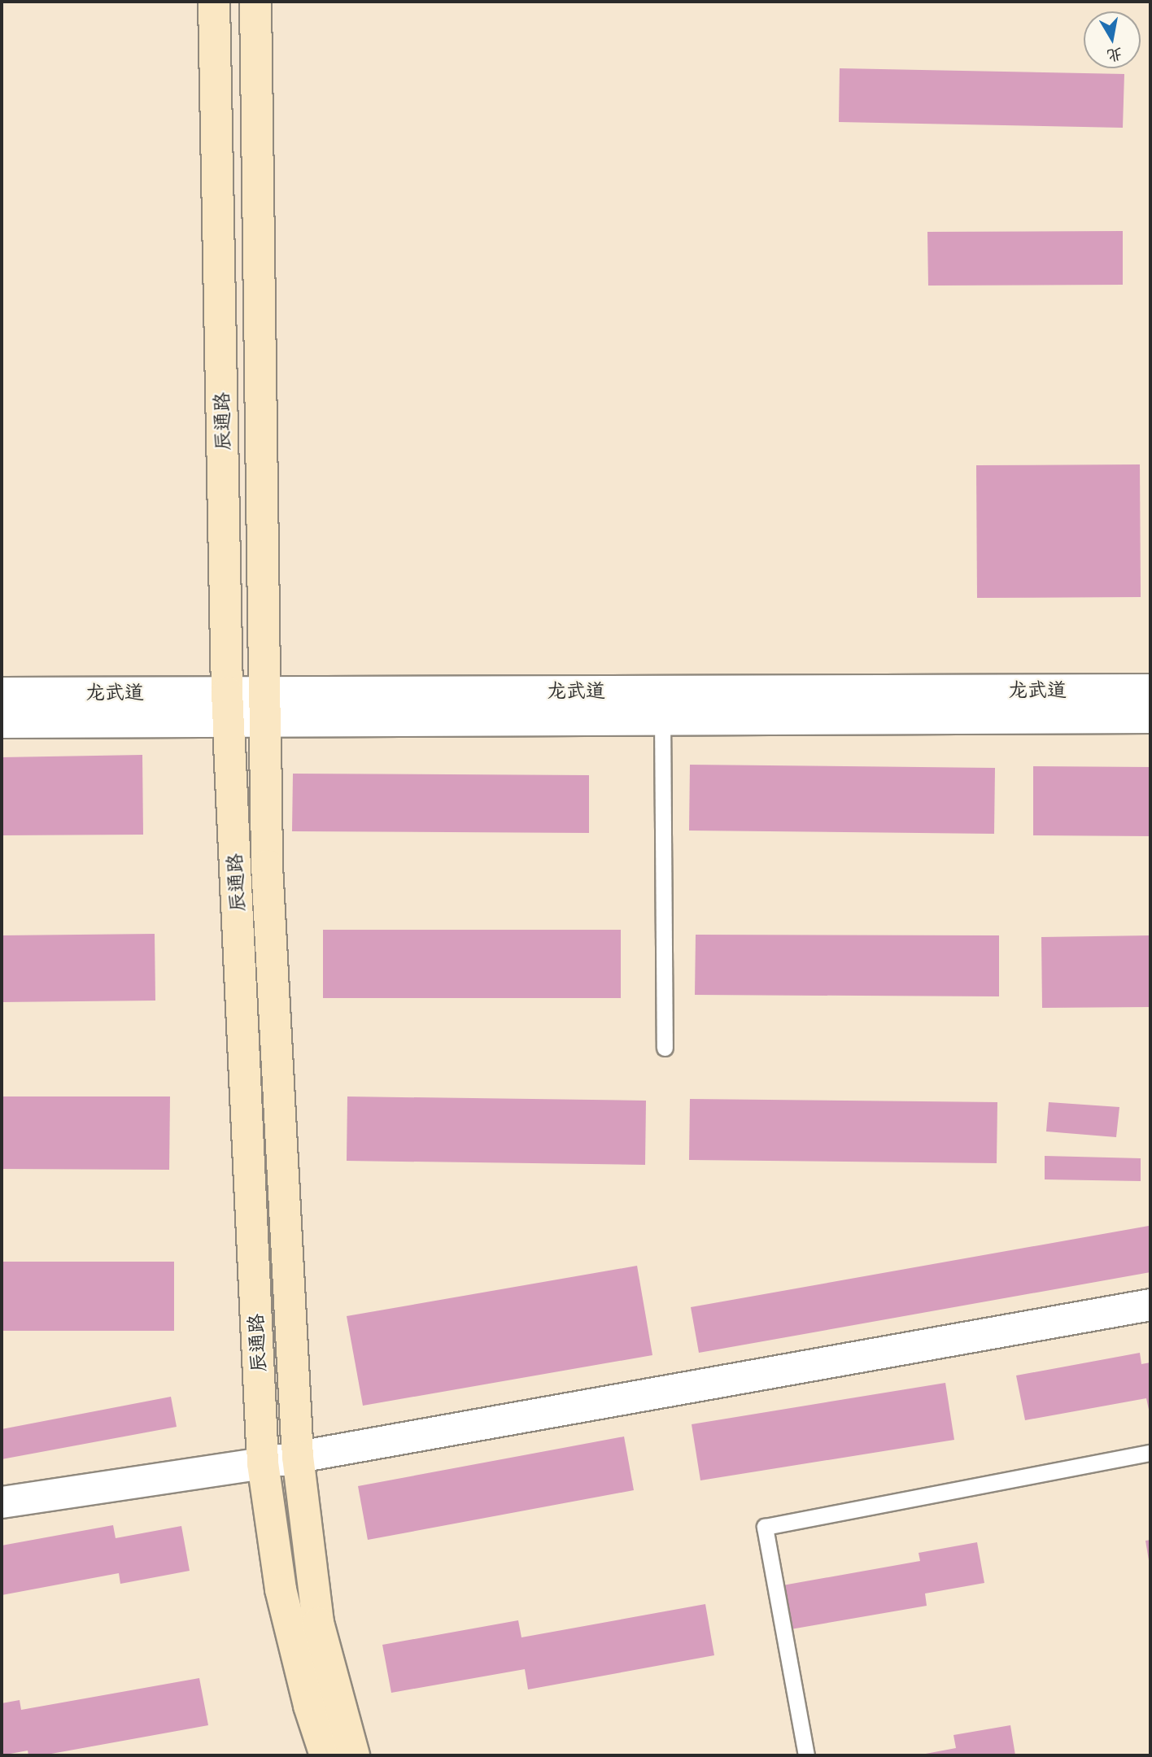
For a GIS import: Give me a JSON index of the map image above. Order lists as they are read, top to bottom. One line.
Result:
{"streets":{"street":["辰通路","龙武道"]},"crossings":[["辰通路","龙武道"]],"north":"bottom"}
